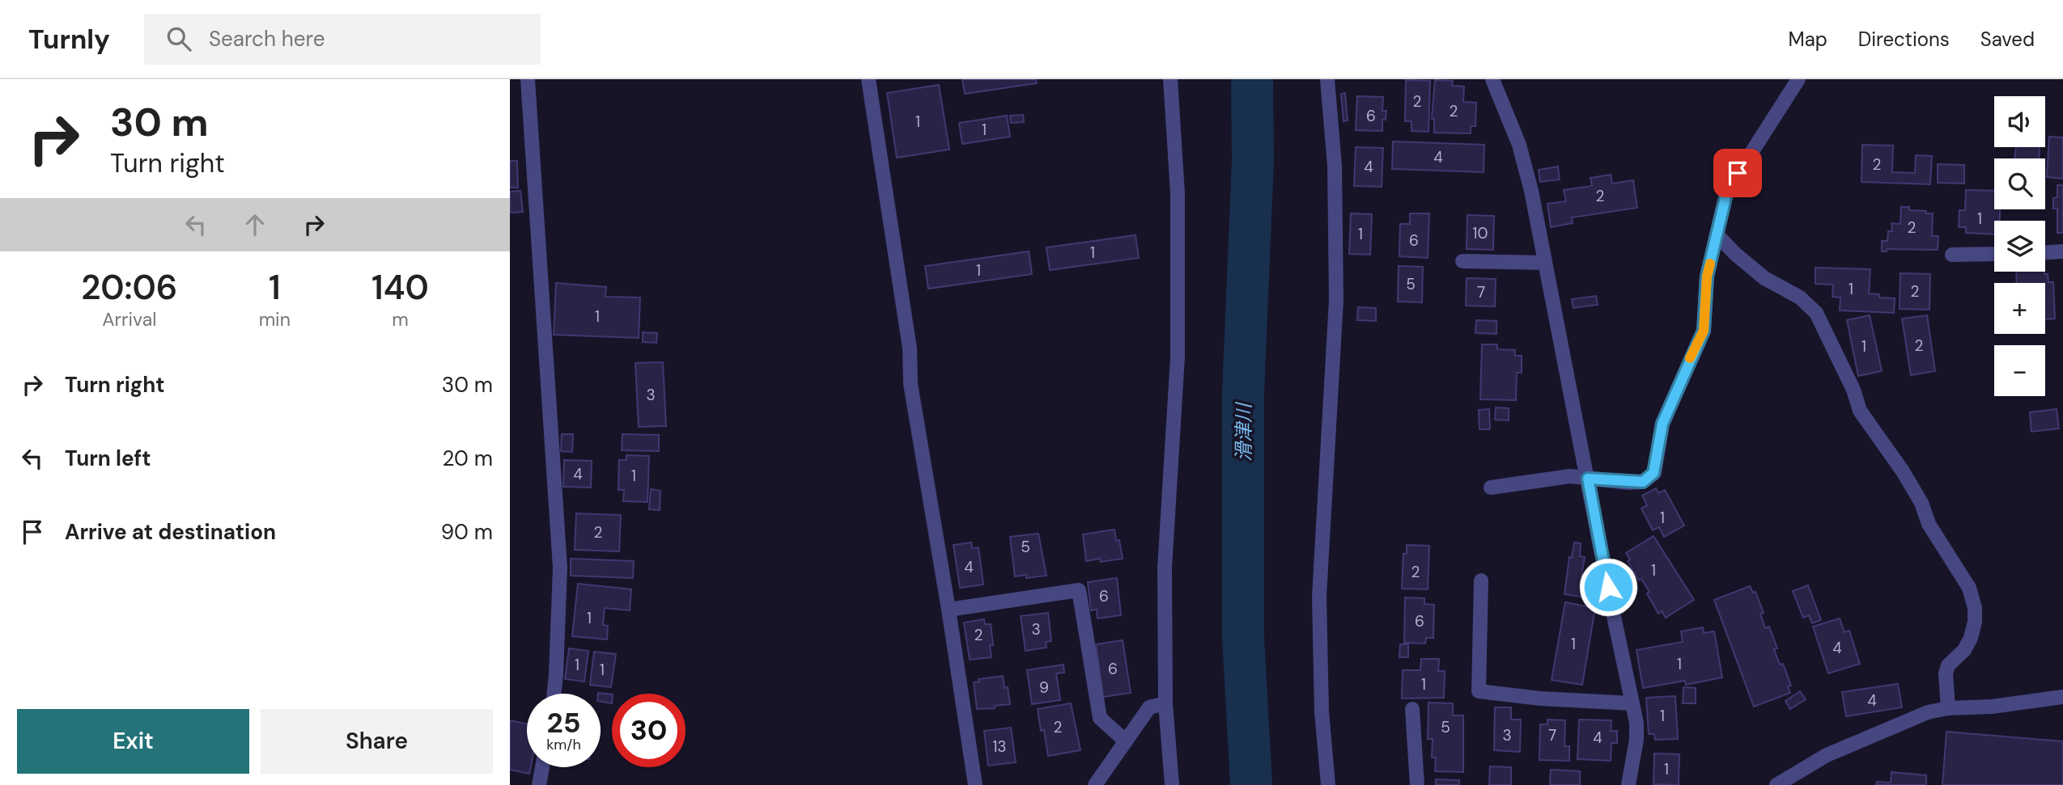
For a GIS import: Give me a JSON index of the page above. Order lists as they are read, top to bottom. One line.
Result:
{"water":["滑津川"],"house_numbers":["2","2","6","1","1","4","2","4","2","1","2","10","1","6","1","1","5","1","2","7","1","2","1","3","4","1","1","2","5","4","1","2","6","1","6","3","2","1","4","1","1","6","1","1","9","4","1","2","5","3","7","4","13","1"],"page":{"header":"Turnly","search":"Search here","nav":["Map","Directions","Saved"],"turn":["30 m","Turn right"],"map_buttons":["+","−"],"eta":["20:06","Arrival","1","min","140","m"],"list":[{"name":"Turn right","value":"30 m"},{"name":"Turn left","value":"20 m"},{"name":"Arrive at destination","value":"90 m"}],"speed":"25 km/h","limit":"30","buttons":["Exit","Share"]}}
